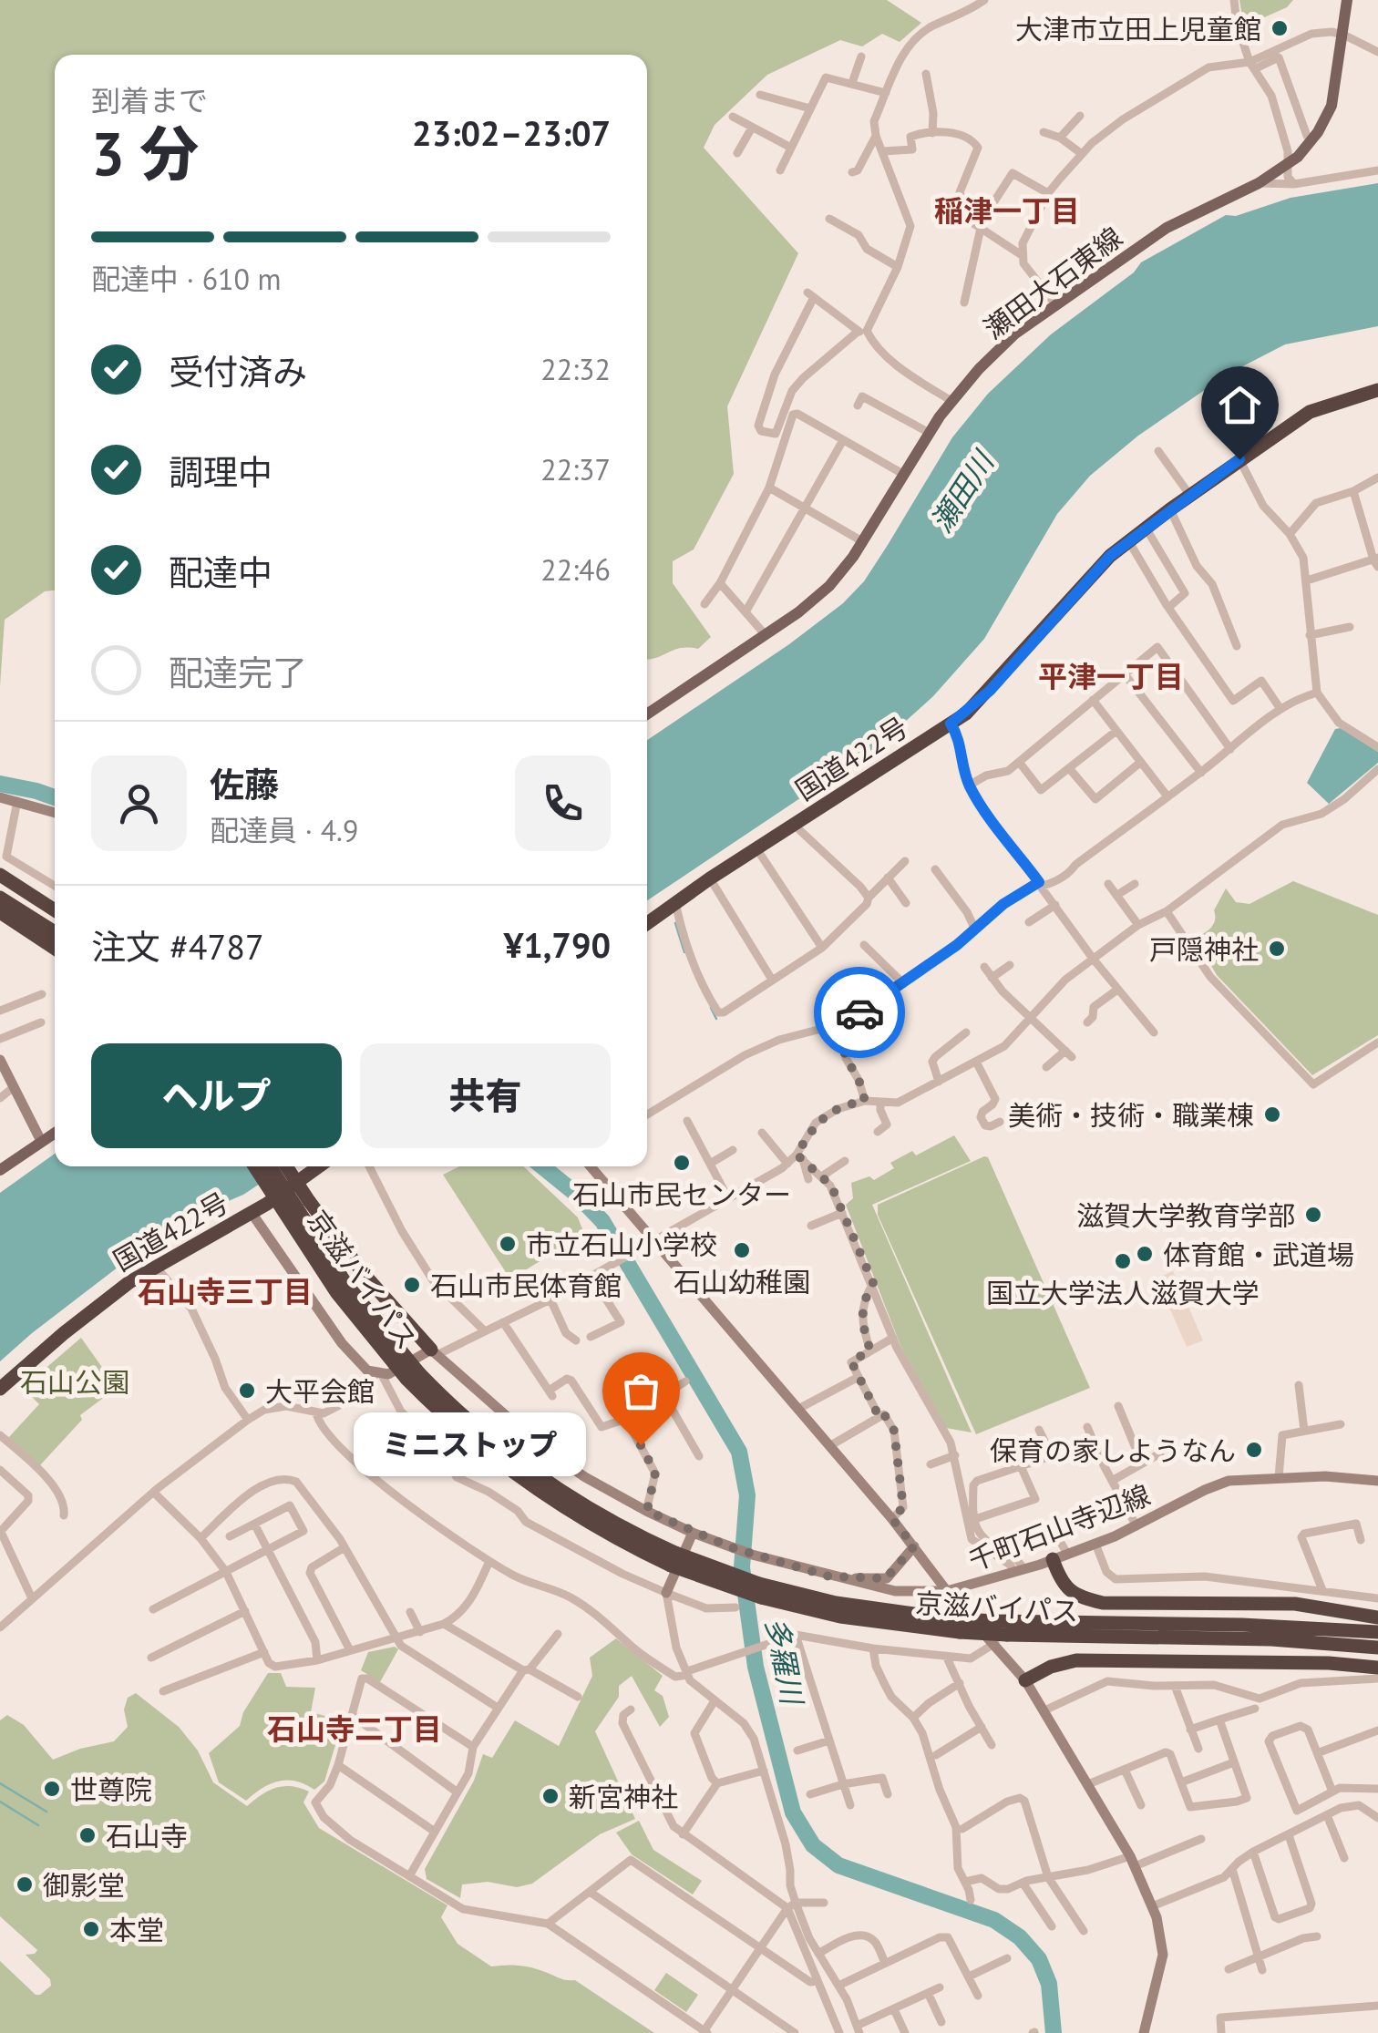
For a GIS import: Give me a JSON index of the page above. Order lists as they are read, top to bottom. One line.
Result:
{"streets":{"highway":["国道422号","京滋バイパス"],"main road":["瀬田大石東線","千町石山寺辺線"]},"districts":["稲津一丁目","平津一丁目","石山寺三丁目","石山寺二丁目"],"water":["瀬田川","多羅川"],"parks":["石山公園"],"places":["大津市立田上児童館","戸隠神社","美術・技術・職業棟","石山市民センター","滋賀大学教育学部","市立石山小学校","石山幼稚園","体育館・武道場","国立大学法人滋賀大学","石山市民体育館","大平会館","ミニストップ","保育の家しようなん","世尊院","新宮神社","石山寺","御影堂","本堂"],"page":{"heading":["3 分","到着まで","23:02–23:07"],"panel":["佐藤","配達員 · 4.9","注文 #4787","¥1,790"],"bar":"配達中 · 610 m","list":[["受付済み","22:32"],["調理中","22:37"],["配達中","22:46"],"配達完了"],"buttons":["ヘルプ","共有"],"bubble":"ミニストップ"}}
